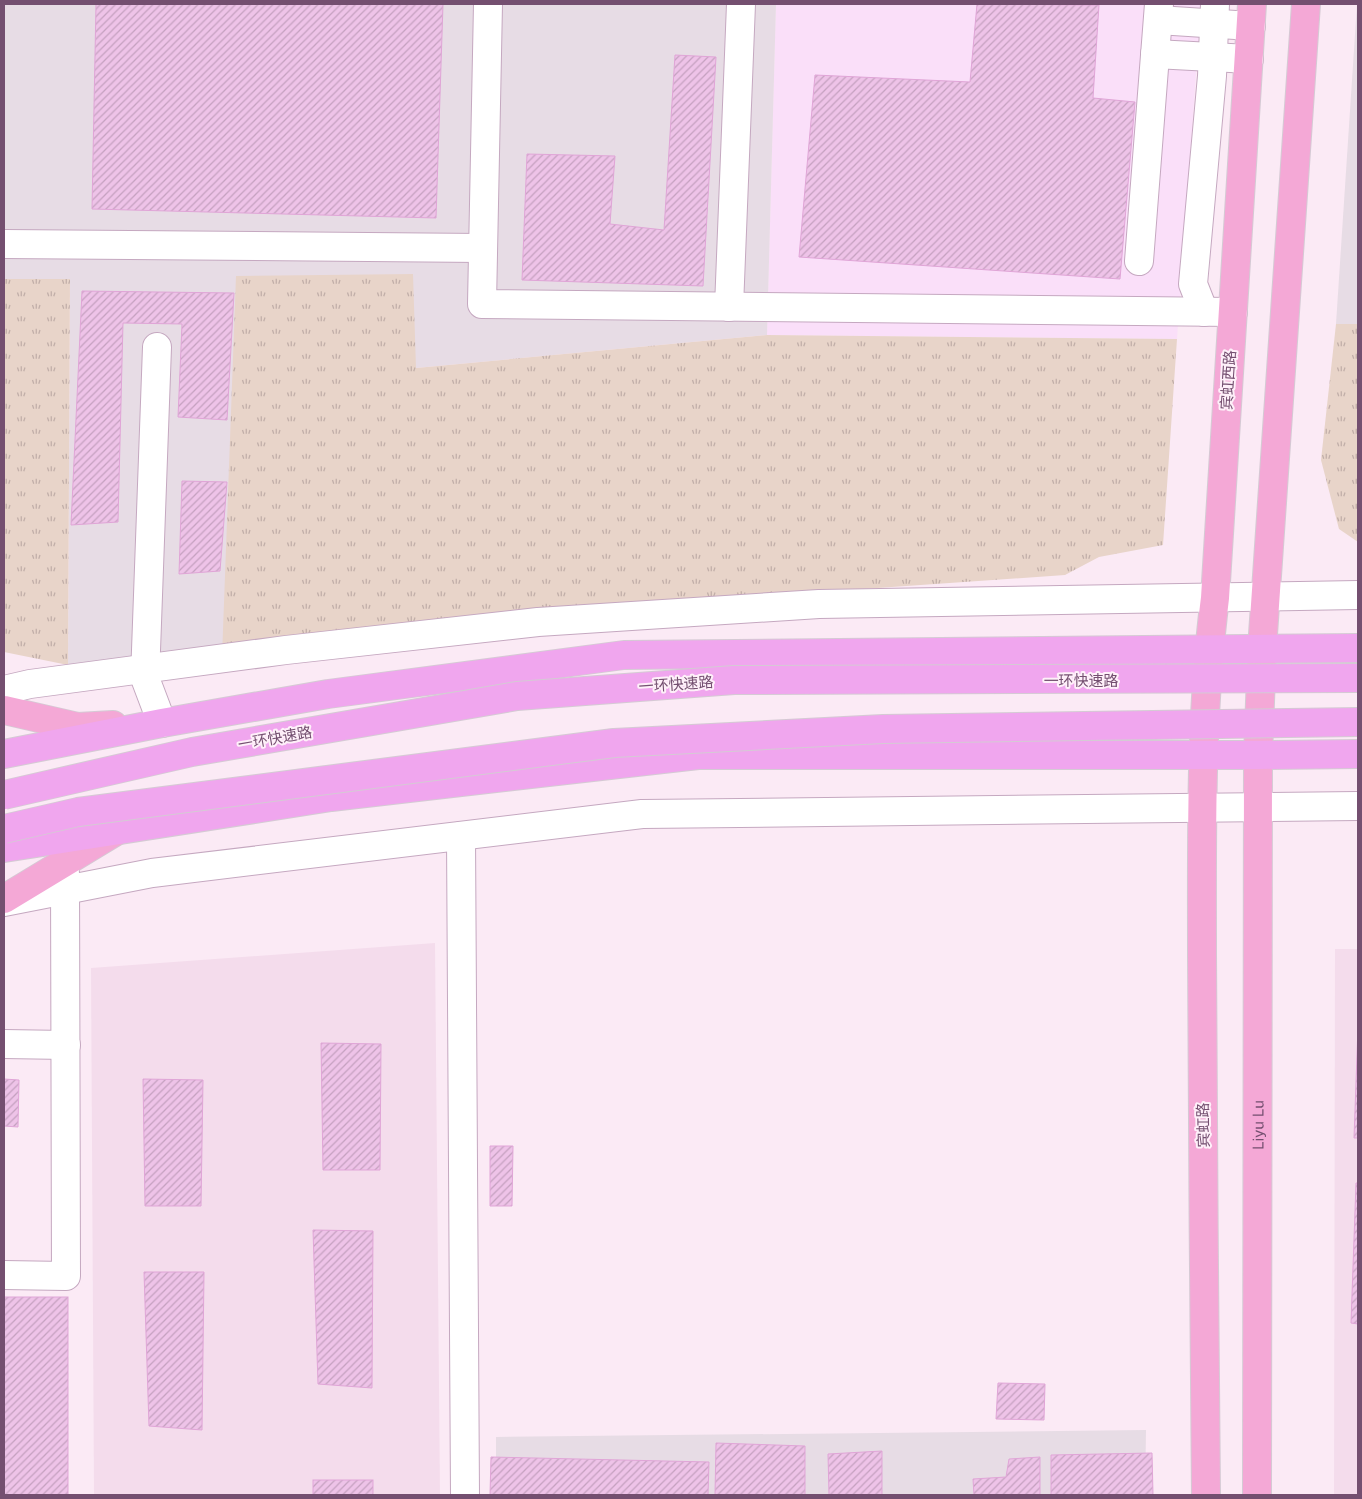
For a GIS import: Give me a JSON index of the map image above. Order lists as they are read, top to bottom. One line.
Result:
{"streets":{"highway":["一环快速路"],"main road":["宾虹西路","宾虹路","Liyu Lu"]},"crossings":[["宾虹西路","宾虹路"]]}
